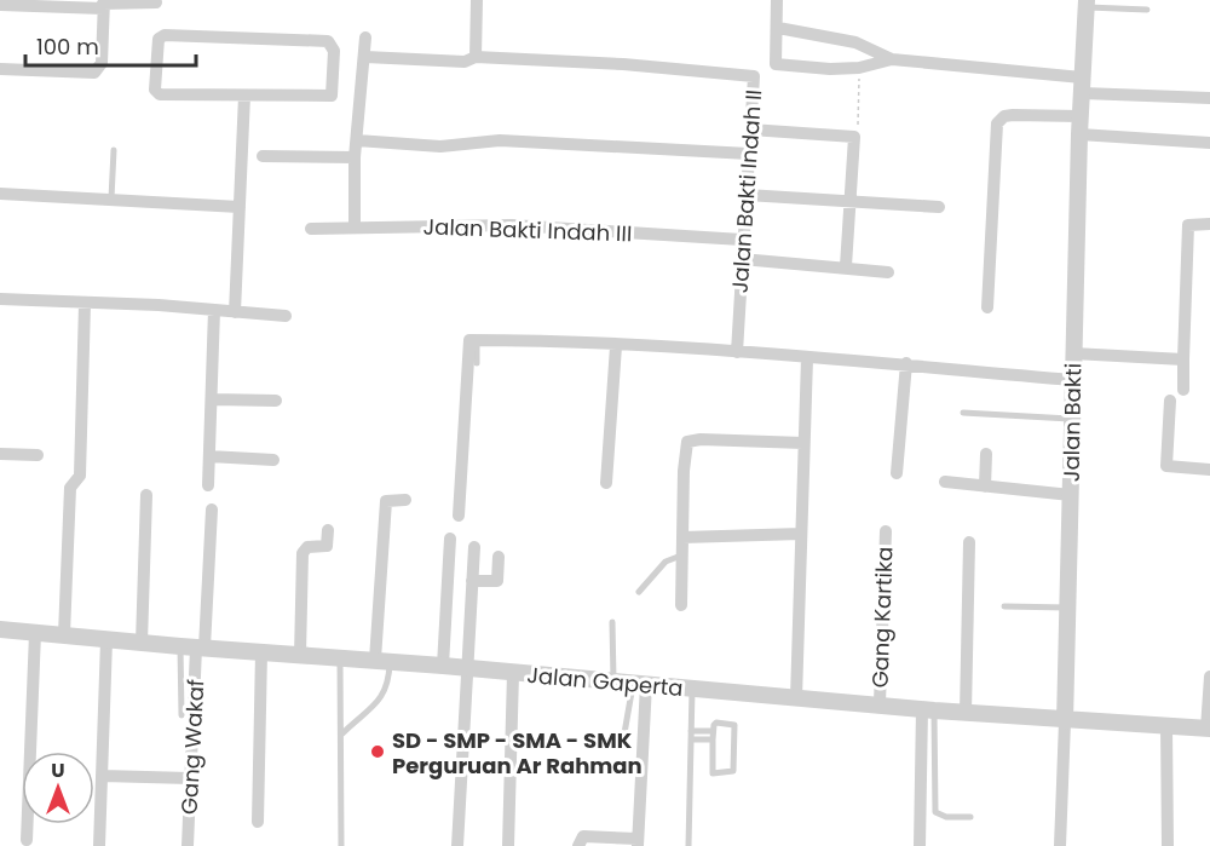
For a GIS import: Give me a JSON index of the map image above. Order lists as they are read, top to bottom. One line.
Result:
{"streets":{"street":["Jalan Bakti Indah II","Jalan Bakti Indah III","Jalan Bakti","Gang Kartika","Jalan Gaperta","Gang Wakaf"]},"crossings":[["Jalan Bakti Indah II","Jalan Bakti Indah III"],["Jalan Bakti","Jalan Gaperta"],["Gang Kartika","Jalan Gaperta"],["Jalan Gaperta","Gang Wakaf"]],"places":["SD - SMP - SMA - SMK Perguruan Ar Rahman"],"scale_bar":"100 m","north":"top"}
